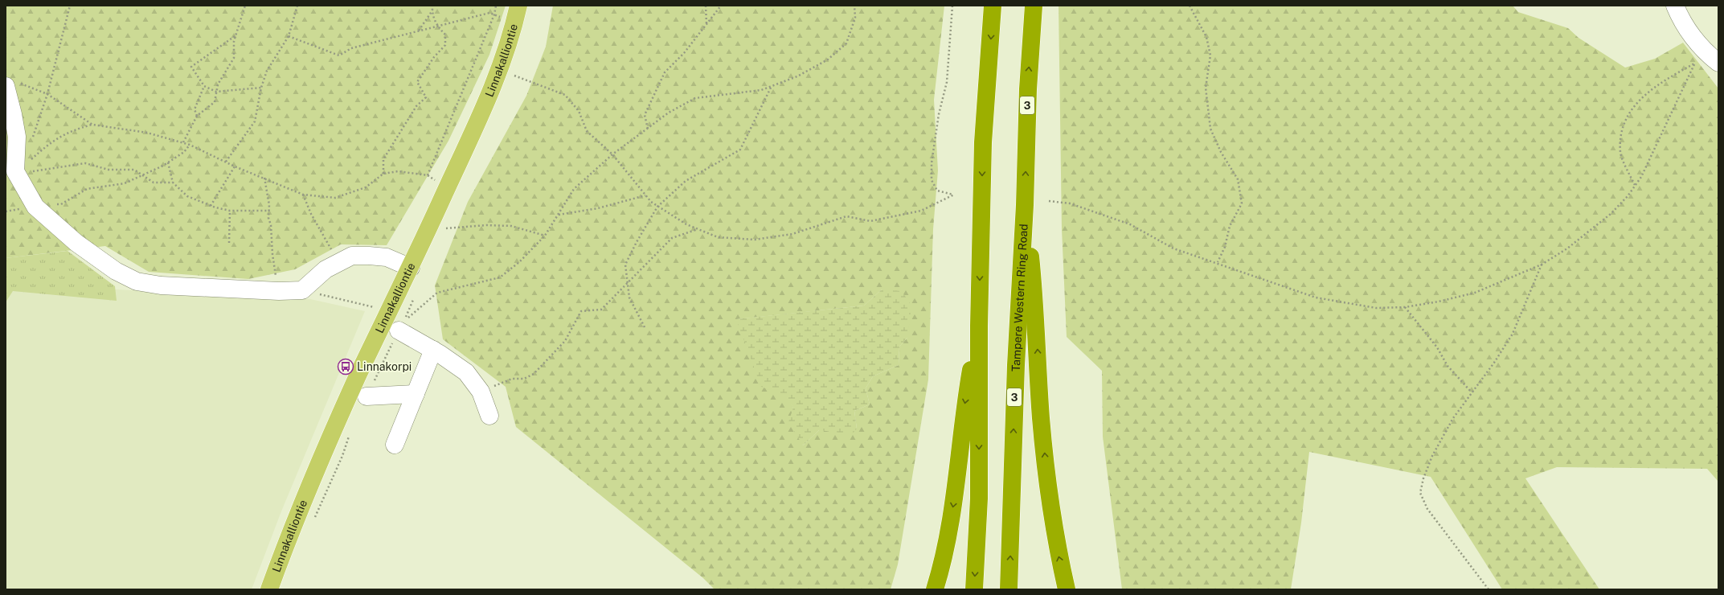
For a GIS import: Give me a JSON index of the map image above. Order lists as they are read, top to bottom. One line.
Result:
{"streets":{"highway":["3","Tampere Western Ring Road"],"main road":["Linnakalliontie"]},"places":{"bus stop":["Linnakorpi"]}}
